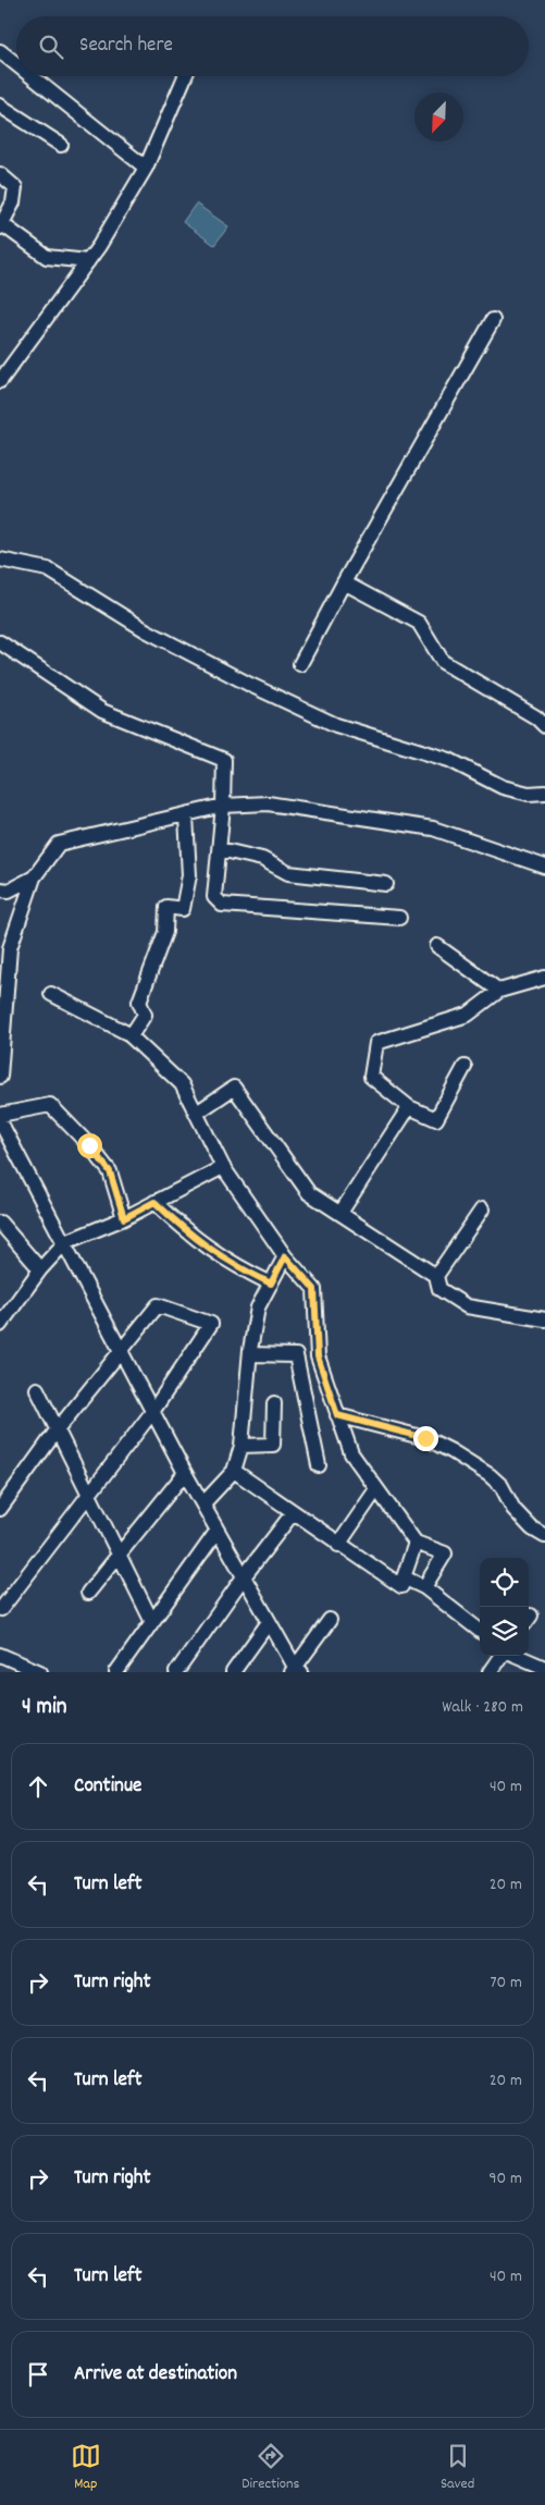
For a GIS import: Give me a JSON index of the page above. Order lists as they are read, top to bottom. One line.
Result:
{"north":"bottom left","page":{"search":"Search here","heading":["4 min","Walk · 280 m"],"list":[["Continue","40 m"],["Turn left","20 m"],["Turn right","70 m"],["Turn left","20 m"],["Turn right","90 m"],["Turn left","40 m"],"Arrive at destination"],"nav":["Map","Directions","Saved"]}}
